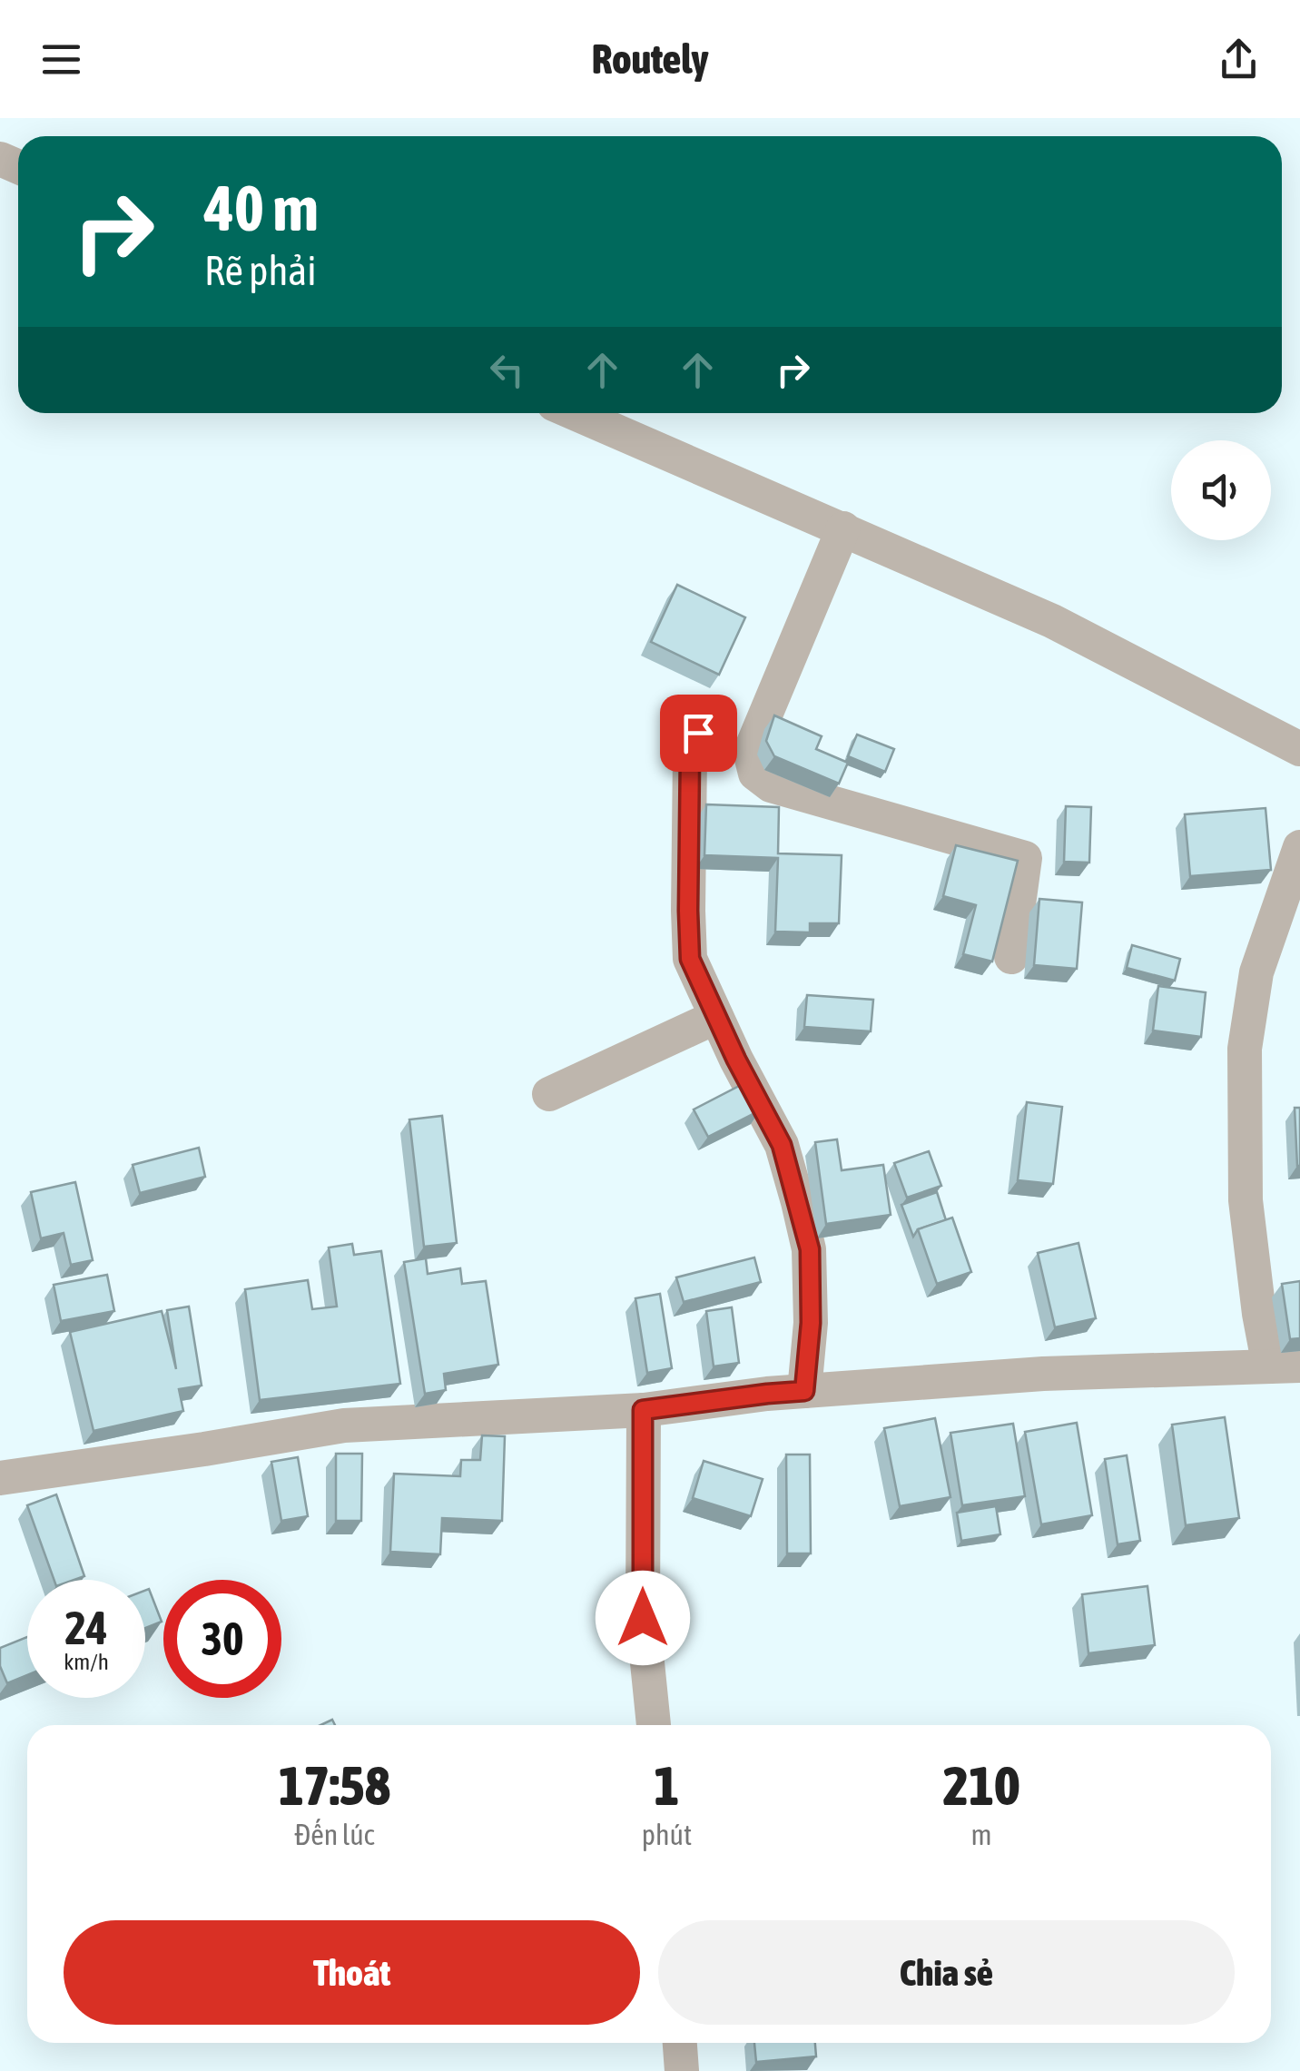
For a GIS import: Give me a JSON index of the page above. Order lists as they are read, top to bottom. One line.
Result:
{"page":{"header":"Routely","turn":["40 m","Rẽ phải"],"speed":"24 km/h","limit":"30","eta":["17:58","Đến lúc","1","phút","210","m"],"buttons":["Thoát","Chia sẻ"]}}
